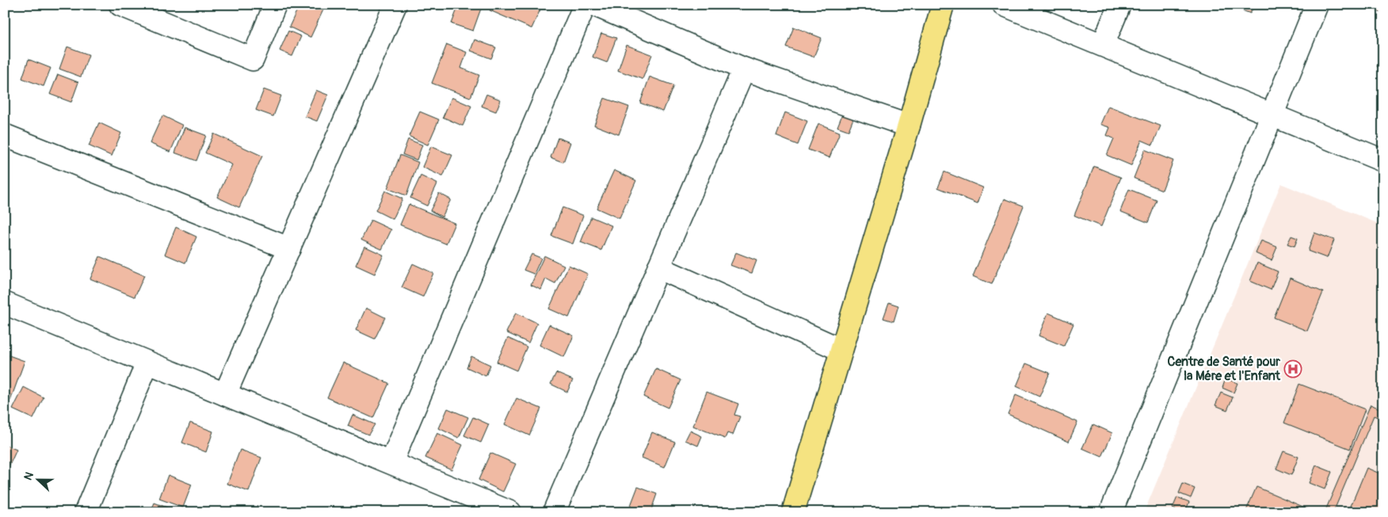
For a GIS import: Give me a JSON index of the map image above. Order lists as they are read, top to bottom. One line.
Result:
{"places":{"hospital":["Centre de Santé pour la Mére et l'Enfant"]},"north":"left"}
